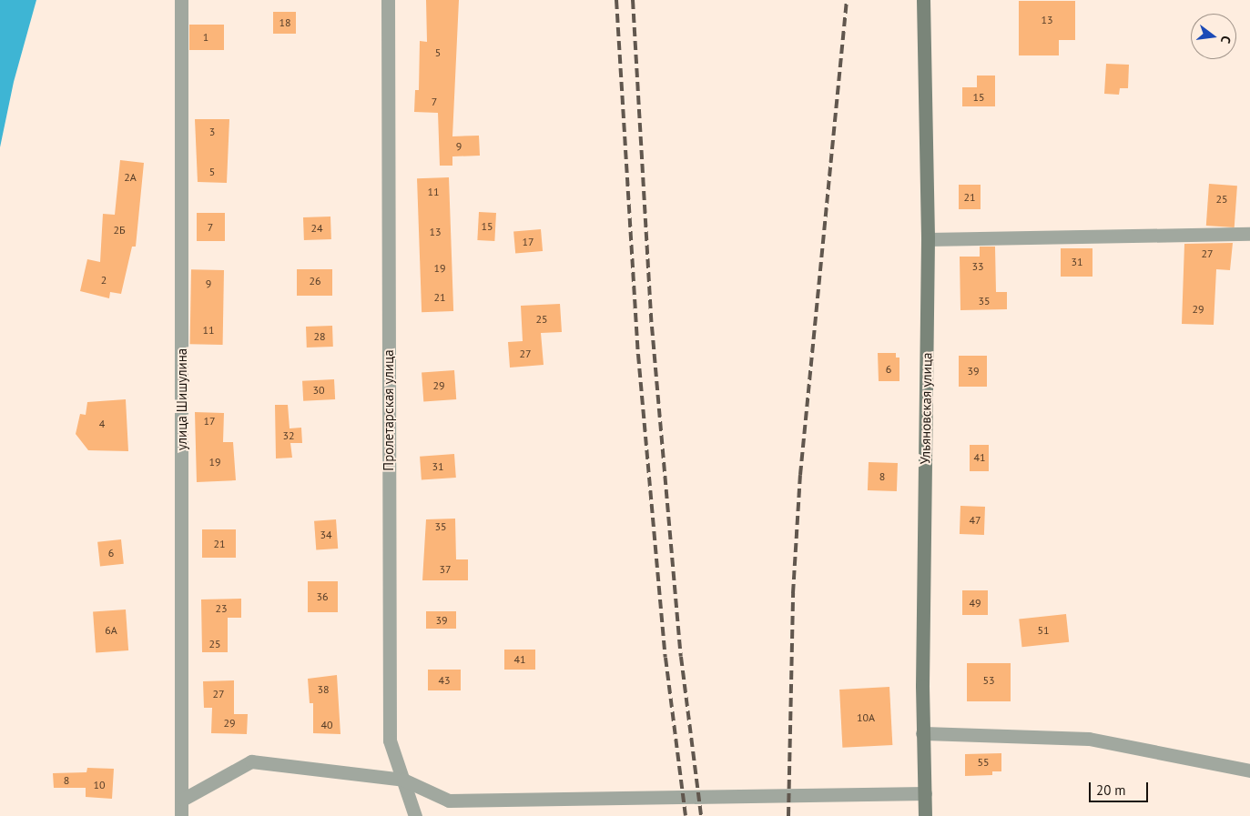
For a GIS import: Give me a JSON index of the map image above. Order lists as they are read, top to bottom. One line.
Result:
{"streets":{"main road":["Ульяновская улица"],"street":["улица Шишулина","Пролетарская улица"]},"house_numbers":["13","18","1","5","15","7","3","9","5","2А","11","21","25","15","7","24","2Б","13","17","27","31","33","19","2","26","9","21","35","29","25","11","28","27","6","39","29","30","17","4","32","41","19","31","8","47","35","34","21","6","37","36","49","23","39","6А","51","25","41","43","53","38","27","10А","29","40","55","8","10"],"scale_bar":"20 m","north":"right"}
